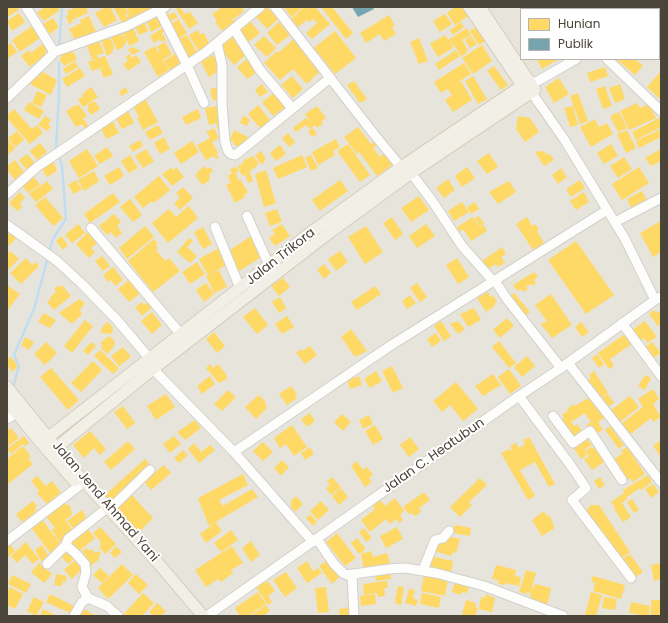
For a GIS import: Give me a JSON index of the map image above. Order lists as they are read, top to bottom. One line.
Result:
{"streets":{"main road":["Jalan Trikora","Jalan Jend Ahmad Yani"],"street":["Jalan C. Heatubun"]},"crossings":[["Jalan Trikora","Jalan Jend Ahmad Yani"]],"legend":["Hunian","Publik"]}
